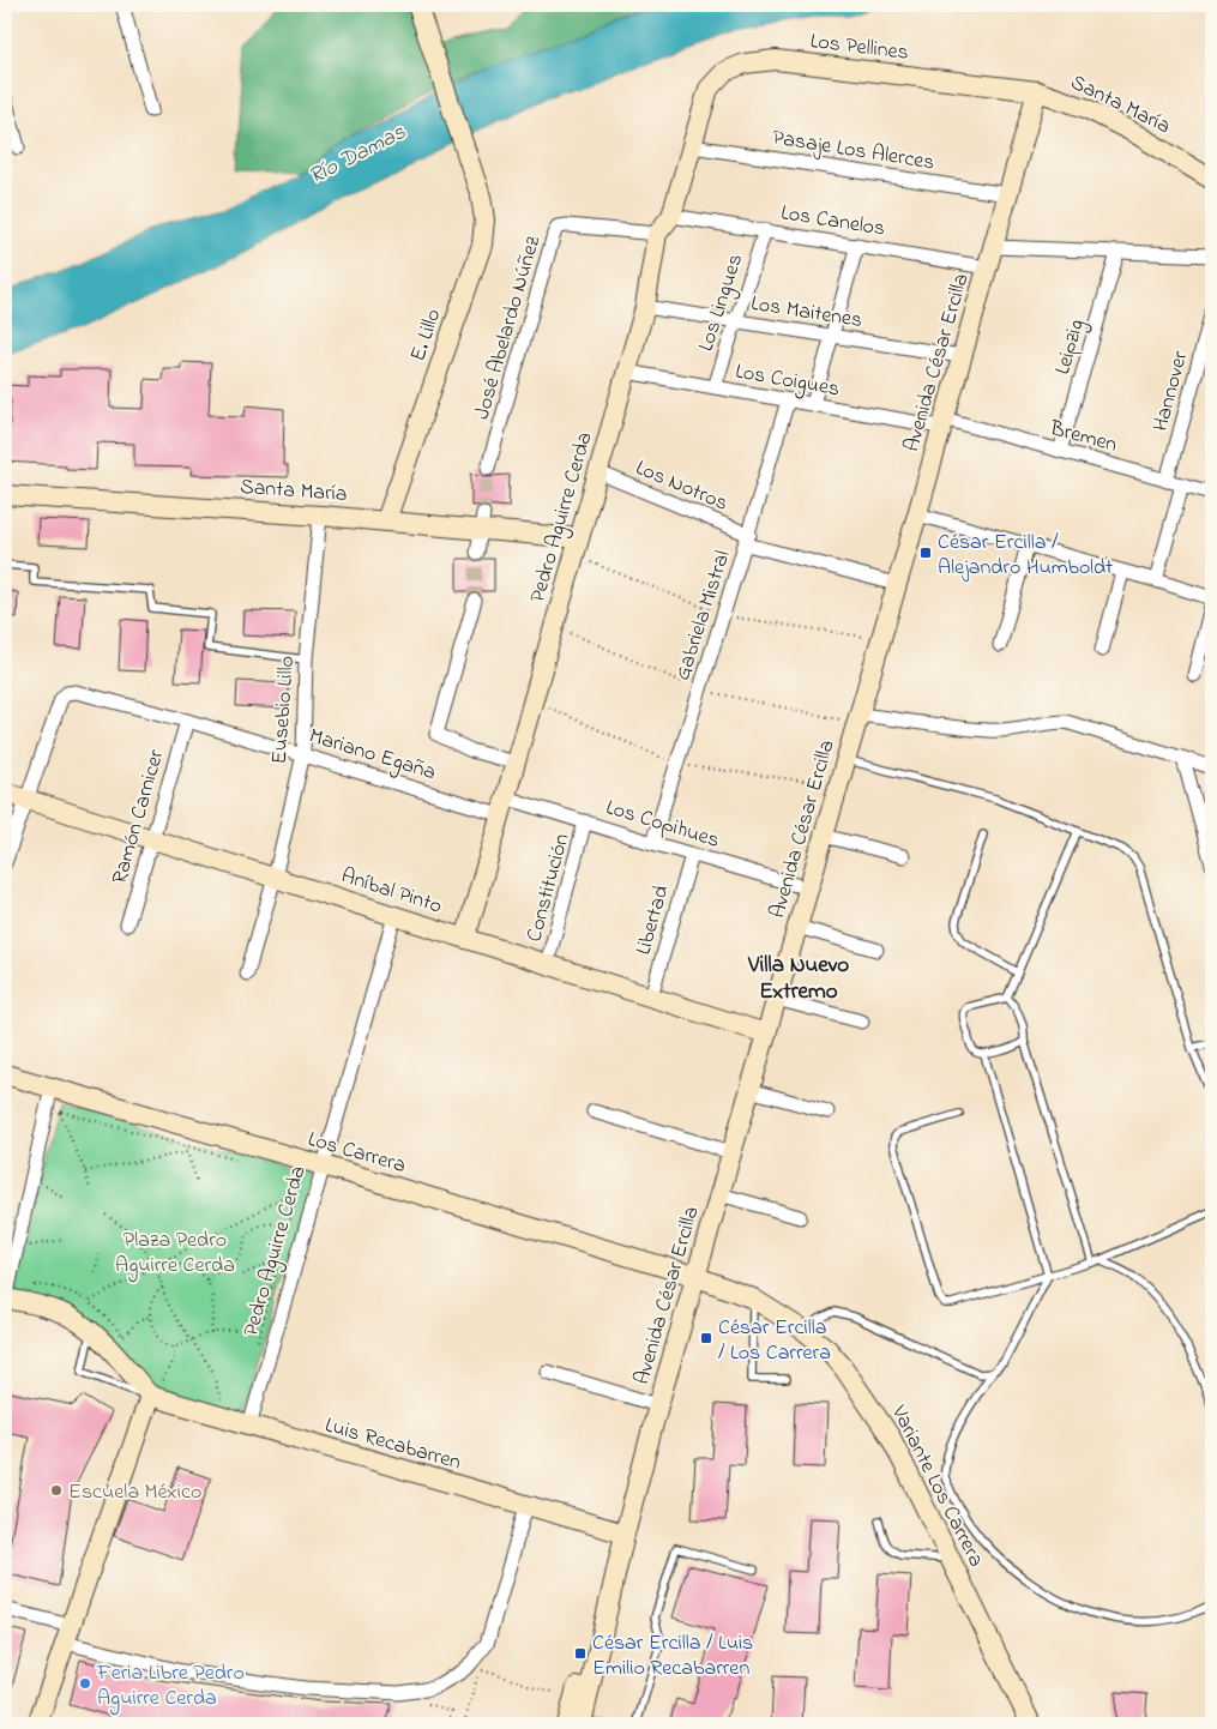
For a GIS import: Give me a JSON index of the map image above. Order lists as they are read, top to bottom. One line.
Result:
{"streets":{"street":["Los Pellines","Santa María","Pasaje Los Alerces","Los Canelos","Los Lingues","Los Maitenes","José Abelardo Núñez","E. Lillo","Leipzig","Avenida César Ercilla","Los Coigues","Hannover","Bremen","Los Notros","Pedro Aguirre Cerda","Gabriela Mistral","Eusebio Lillo","Mariano Egaña","Ramón Carnicer","Los Copihues","Constitución","Aníbal Pinto","Libertad","Los Carrera","Luis Recabarren","Variante Los Carrera"]},"crossings":[["Los Pellines","Santa María"],["Los Pellines","Avenida César Ercilla"],["Los Pellines","Pedro Aguirre Cerda"],["Santa María","E. Lillo"],["Santa María","Avenida César Ercilla"],["Santa María","Pedro Aguirre Cerda"],["Santa María","Eusebio Lillo"],["Pasaje Los Alerces","Avenida César Ercilla"],["Pasaje Los Alerces","Pedro Aguirre Cerda"],["Los Canelos","Los Lingues"],["Los Canelos","Avenida César Ercilla"],["Los Canelos","Pedro Aguirre Cerda"],["Los Lingues","Los Maitenes"],["Los Lingues","Los Coigues"],["Los Maitenes","Avenida César Ercilla"],["Los Maitenes","Pedro Aguirre Cerda"],["José Abelardo Núñez","Pedro Aguirre Cerda"],["Leipzig","Bremen"],["Avenida César Ercilla","Los Coigues"],["Avenida César Ercilla","Bremen"],["Avenida César Ercilla","Los Notros"],["Avenida César Ercilla","Los Copihues"],["Avenida César Ercilla","Aníbal Pinto"],["Avenida César Ercilla","Los Carrera"],["Avenida César Ercilla","Luis Recabarren"],["Avenida César Ercilla","Variante Los Carrera"],["Los Coigues","Bremen"],["Los Coigues","Pedro Aguirre Cerda"],["Los Coigues","Gabriela Mistral"],["Hannover","Bremen"],["Los Notros","Pedro Aguirre Cerda"],["Los Notros","Gabriela Mistral"],["Pedro Aguirre Cerda","Mariano Egaña"],["Pedro Aguirre Cerda","Los Copihues"],["Pedro Aguirre Cerda","Aníbal Pinto"],["Pedro Aguirre Cerda","Los Carrera"],["Pedro Aguirre Cerda","Luis Recabarren"],["Gabriela Mistral","Los Copihues"],["Eusebio Lillo","Mariano Egaña"],["Eusebio Lillo","Aníbal Pinto"],["Mariano Egaña","Ramón Carnicer"],["Mariano Egaña","Los Copihues"],["Mariano Egaña","Aníbal Pinto"],["Ramón Carnicer","Aníbal Pinto"],["Los Copihues","Constitución"],["Los Copihues","Libertad"],["Constitución","Aníbal Pinto"],["Aníbal Pinto","Libertad"],["Los Carrera","Variante Los Carrera"]],"districts":["Villa Nuevo Extremo"],"water":["Río Damas"],"parks":["Plaza Pedro Aguirre Cerda"],"places":{"transit":["César Ercilla / Alejandro Humboldt","César Ercilla / Los Carrera","César Ercilla / Luis Emilio Recabarren"],"other":["Escuela México","Feria Libre Pedro Aguirre Cerda"]}}
